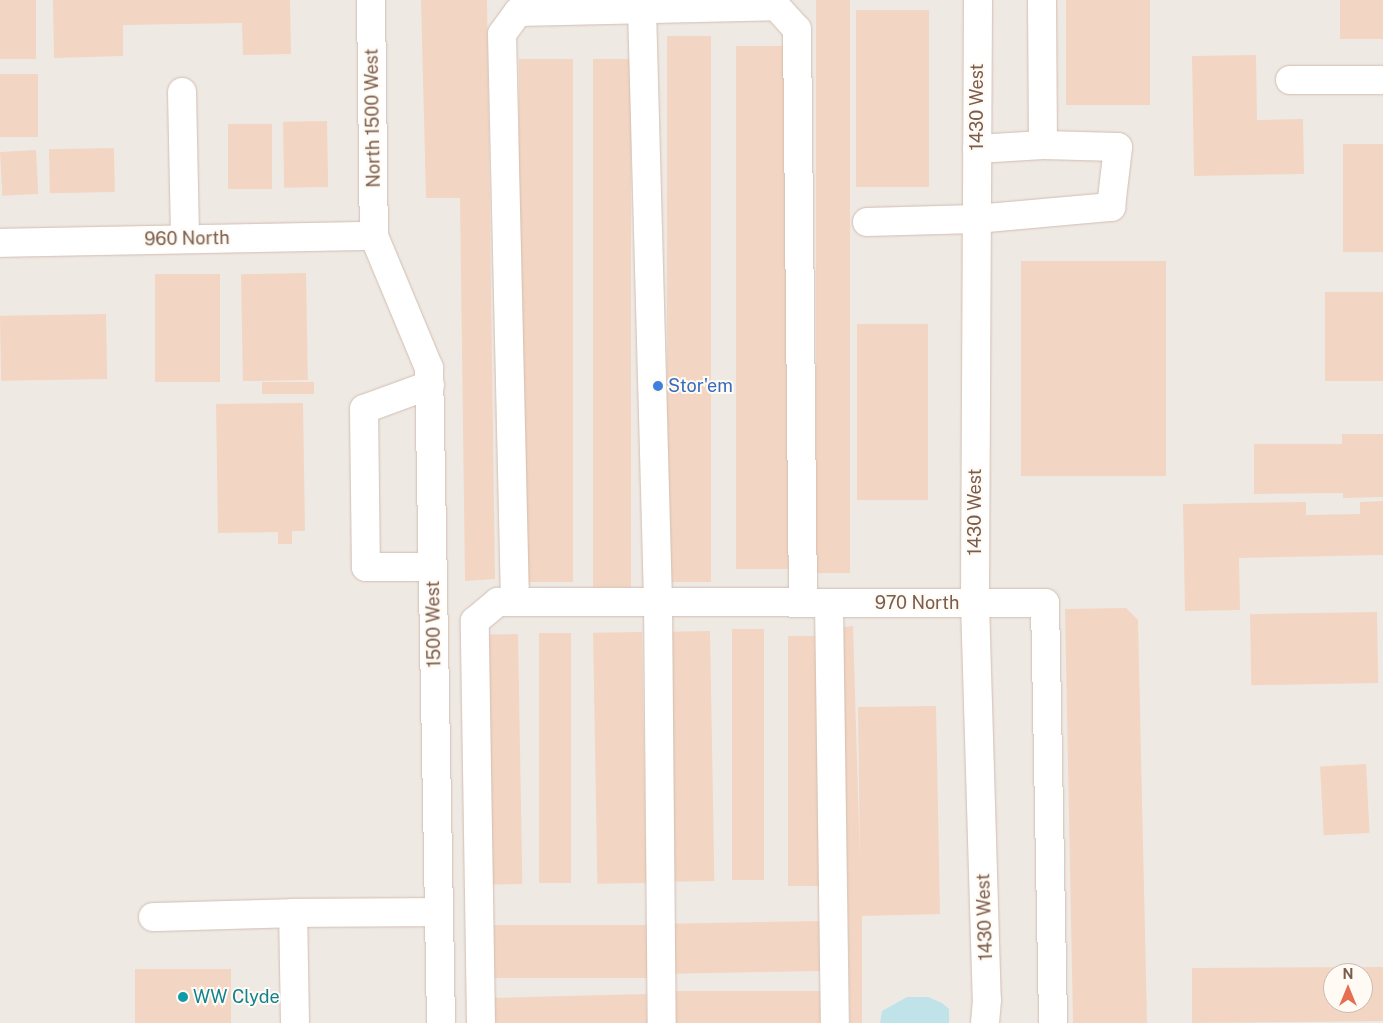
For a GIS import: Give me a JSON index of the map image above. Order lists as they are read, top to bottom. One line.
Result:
{"streets":{"street":["1430 West","North 1500 West","960 North","970 North","1500 West"]},"crossings":[["1430 West","970 North"],["North 1500 West","960 North"],["North 1500 West","1500 West"],["960 North","1500 West"]],"places":["Stor'em","WW Clyde"],"north":"top"}
